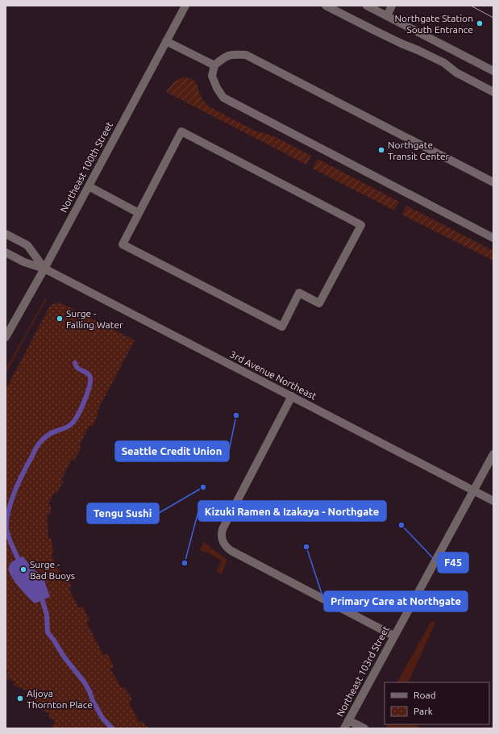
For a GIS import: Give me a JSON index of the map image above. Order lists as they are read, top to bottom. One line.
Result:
{"streets":{"street":["Northeast 100th Street","3rd Avenue Northeast","Northeast 103rd Street"]},"crossings":[["Northeast 100th Street","3rd Avenue Northeast"],["3rd Avenue Northeast","Northeast 103rd Street"]],"places":["Northgate Station South Entrance","Northgate Transit Center","Surge - Falling Water","Seattle Credit Union","Tengu Sushi","F45","Primary Care at Northgate","Kizuki Ramen & Izakaya - Northgate","Surge - Bad Buoys","Aljoya Thornton Place"],"legend":["Road","Park"]}
